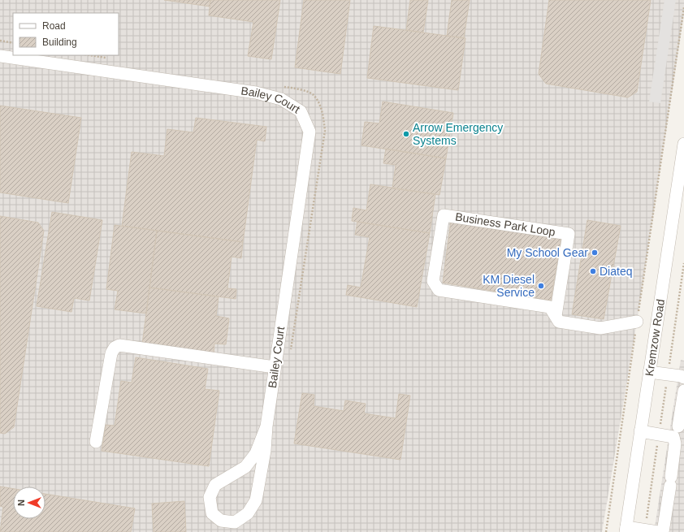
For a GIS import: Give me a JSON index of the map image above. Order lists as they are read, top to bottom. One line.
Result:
{"streets":{"street":["Bailey Court","Business Park Loop","Kremzow Road"]},"places":["Arrow Emergency Systems","My School Gear","Diateq","KM Diesel Service"],"legend":["Road","Building"],"north":"left"}
